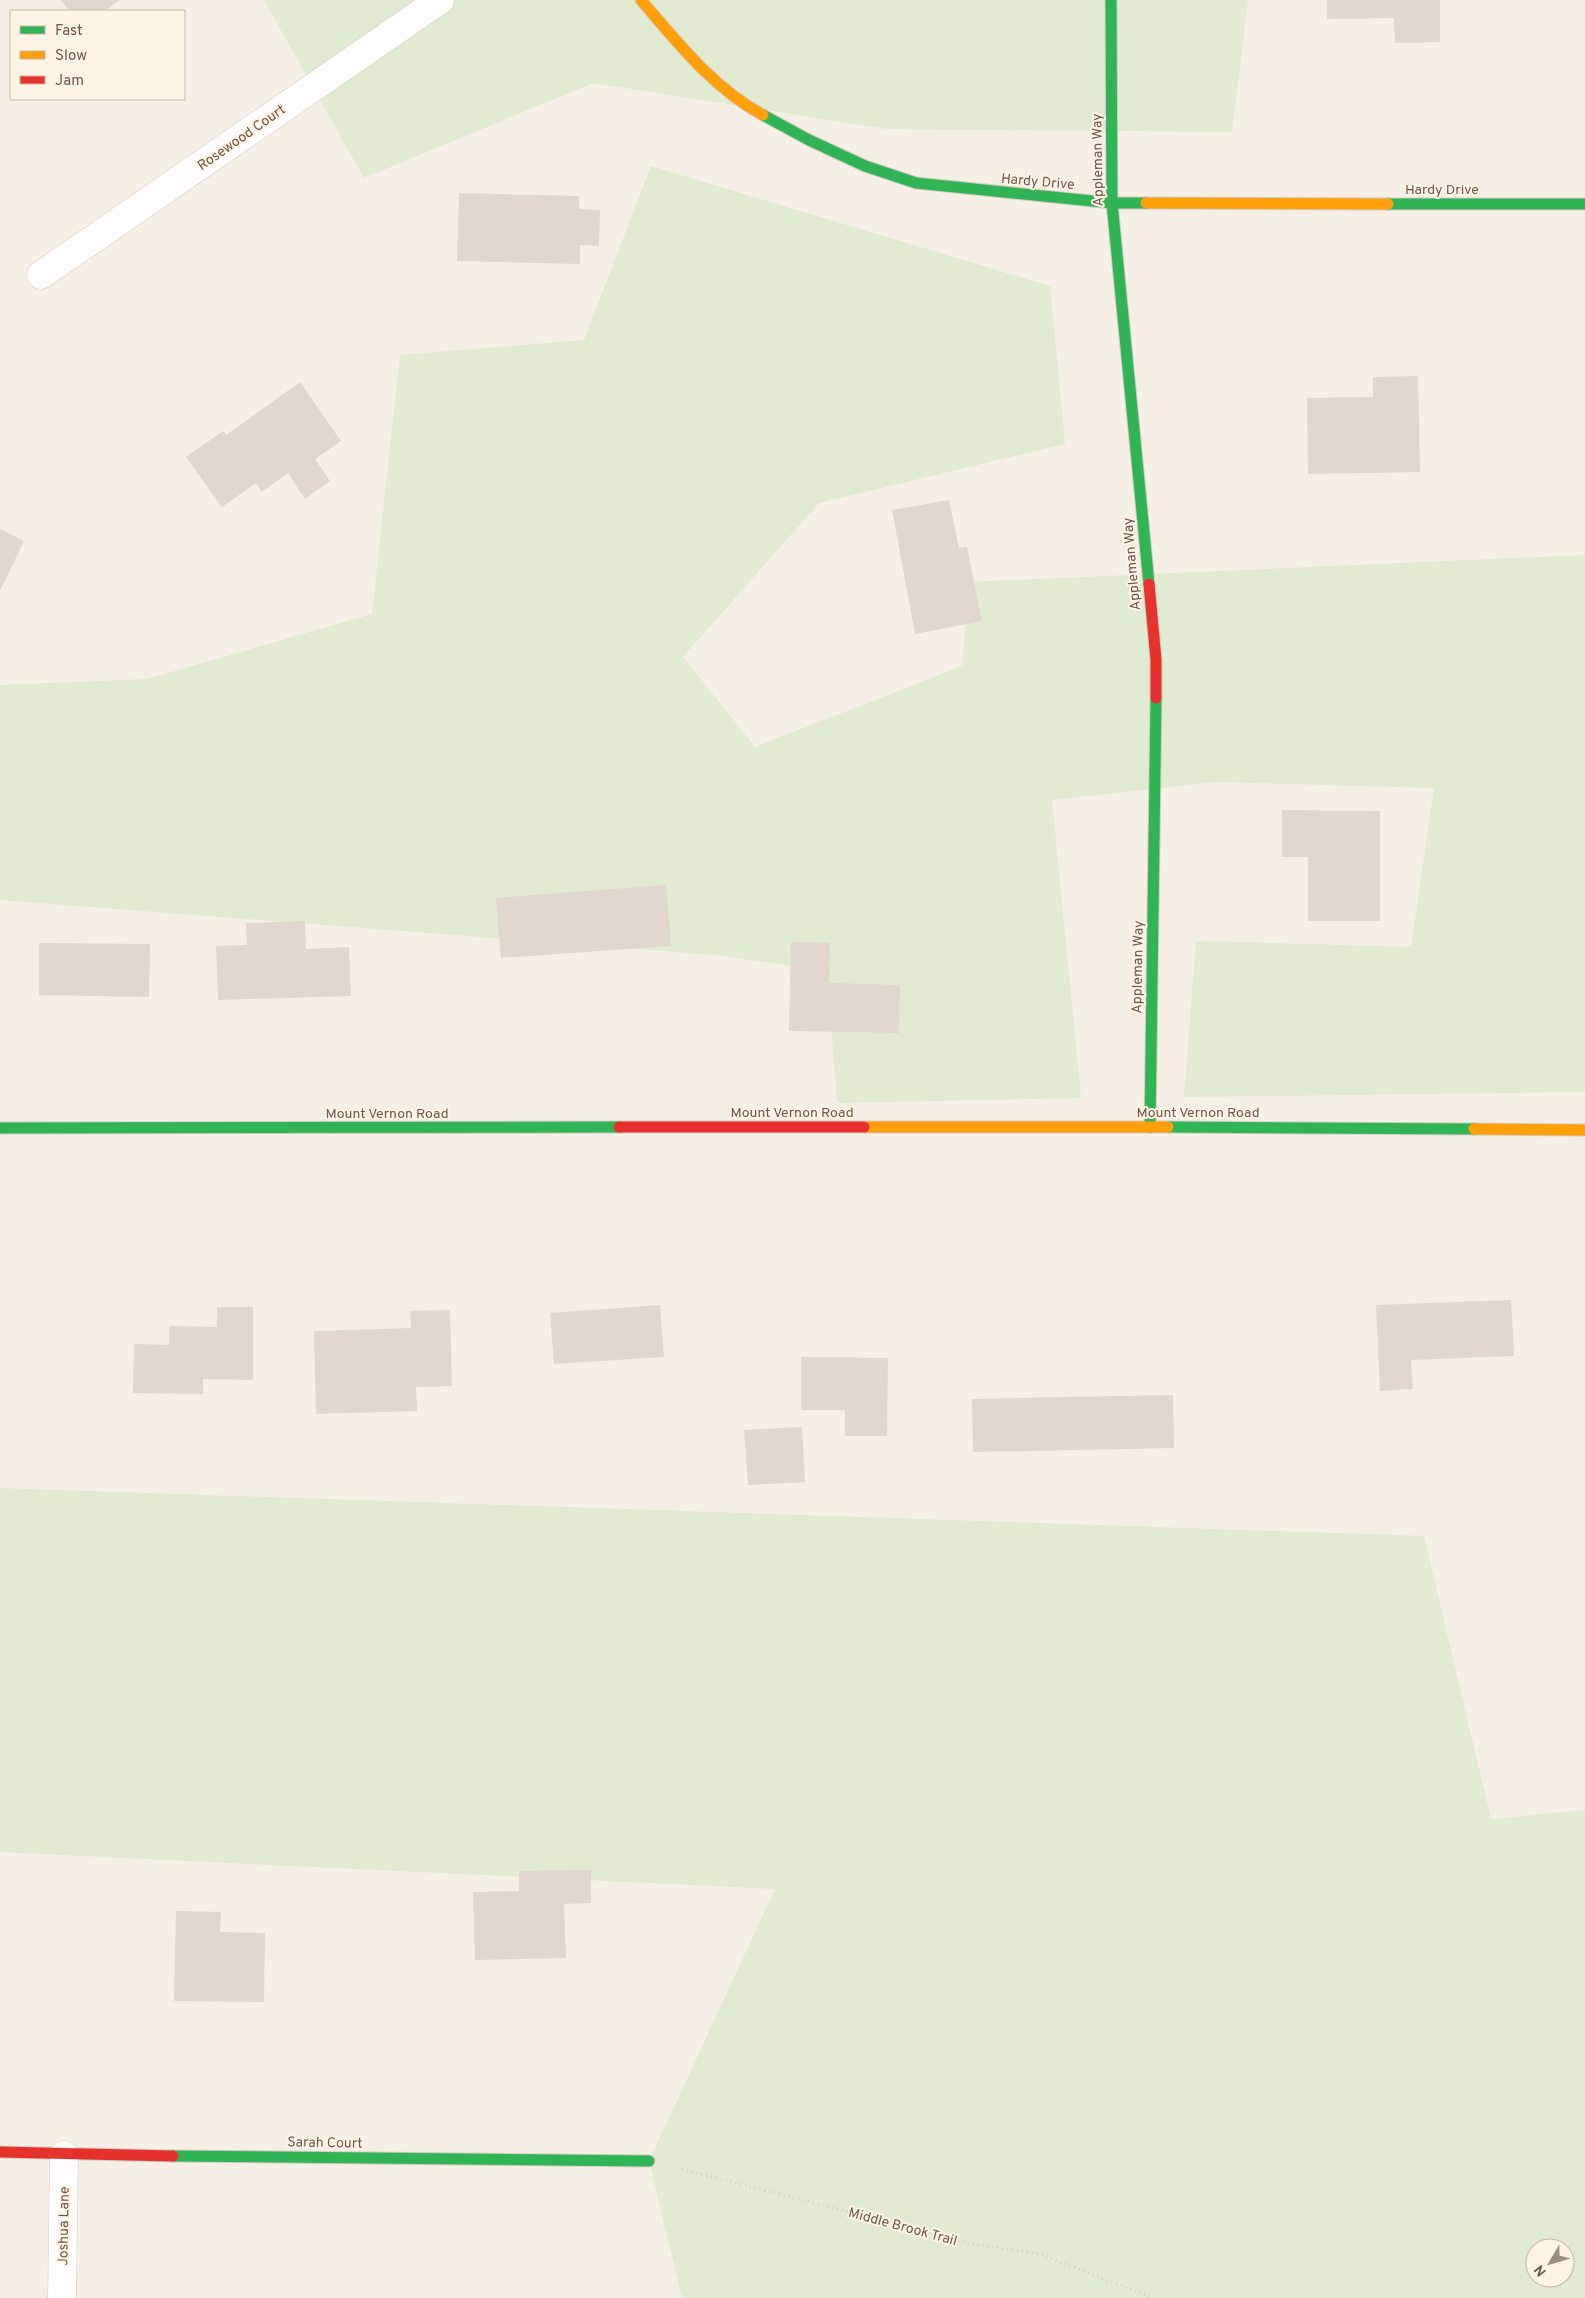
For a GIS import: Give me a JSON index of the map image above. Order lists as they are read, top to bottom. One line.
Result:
{"streets":{"street":["Rosewood Court","Appleman Way","Hardy Drive","Mount Vernon Road","Sarah Court","Joshua Lane"],"path":["Middle Brook Trail"]},"crossings":[["Appleman Way","Hardy Drive"],["Appleman Way","Mount Vernon Road"],["Sarah Court","Joshua Lane"],["Sarah Court","Middle Brook Trail"]],"legend":["Fast","Slow","Jam"],"north":"bottom left"}
